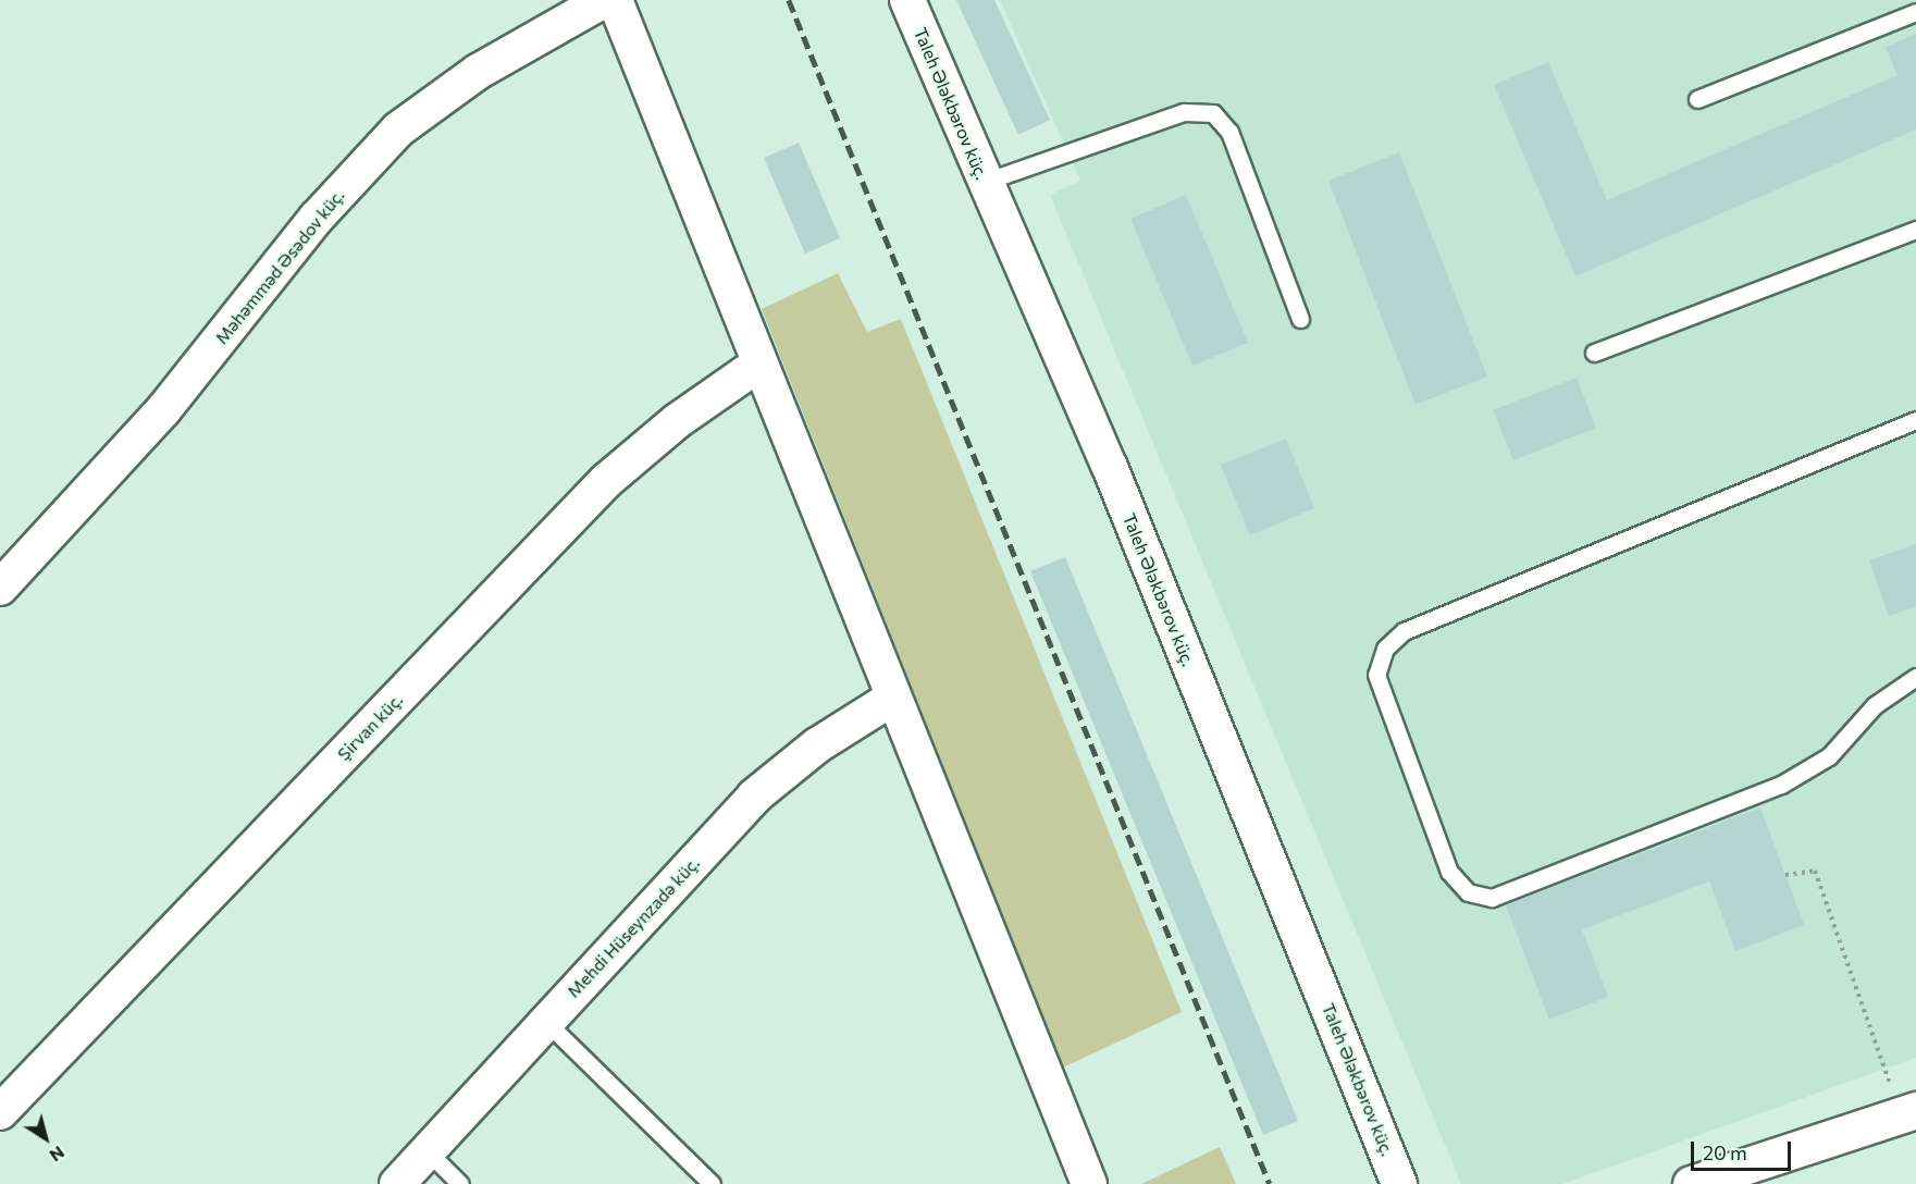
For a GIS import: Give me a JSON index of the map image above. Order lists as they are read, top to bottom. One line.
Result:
{"streets":{"street":["Taleh Ələkbərov küç.","Məhəmməd Əsədov küç.","Şirvan küç.","Mehdi Hüseynzadə küç."]},"scale_bar":"20 m","north":"bottom right"}
